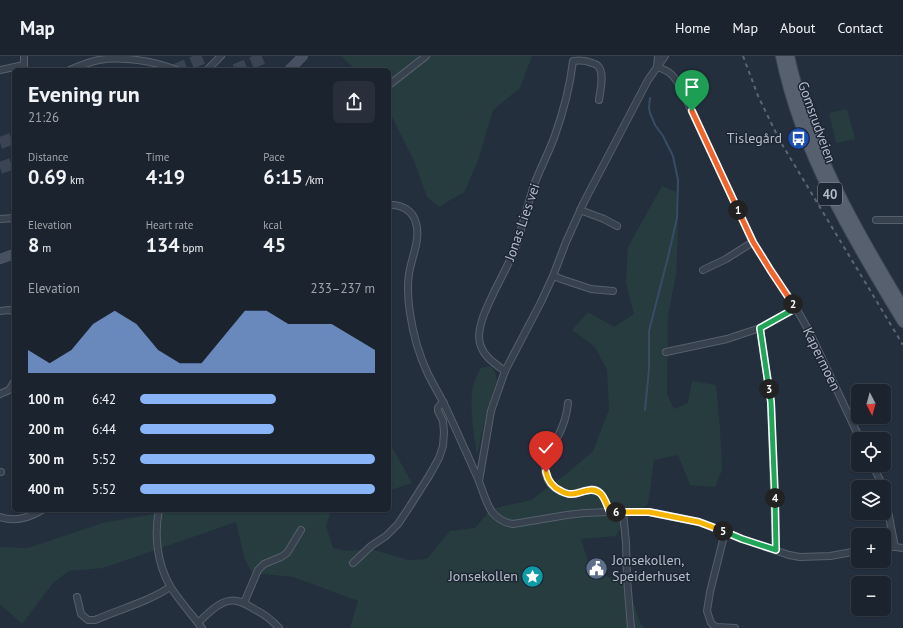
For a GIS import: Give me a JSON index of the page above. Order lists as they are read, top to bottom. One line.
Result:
{"streets":{"main road":["Gomsrudveien","40"],"street":["Jonas Lies vei","Kapermoen"]},"places":{"bus stop":["Tislegård"],"public building":["Jonsekollen, Speiderhuset"],"place":["Jonsekollen"]},"north":"bottom","page":{"header":"Map","nav":["Home","Map","About","Contact"],"heading":["Evening run","21:26"],"stats":[["Distance","0.69 km"],["Time","4:19"],["Pace","6:15 /km"],["Elevation","8 m"],["Heart rate","134 bpm"],["kcal","45"]],"pins":["1","2","3","4","6","5"],"chart":["Elevation","233–237 m"],"map_buttons":["+","−"],"list":[{"name":"100 m","note":"6:42"},{"name":"200 m","note":"6:44"},{"name":"300 m","note":"5:52"},{"name":"400 m","note":"5:52"}]}}
